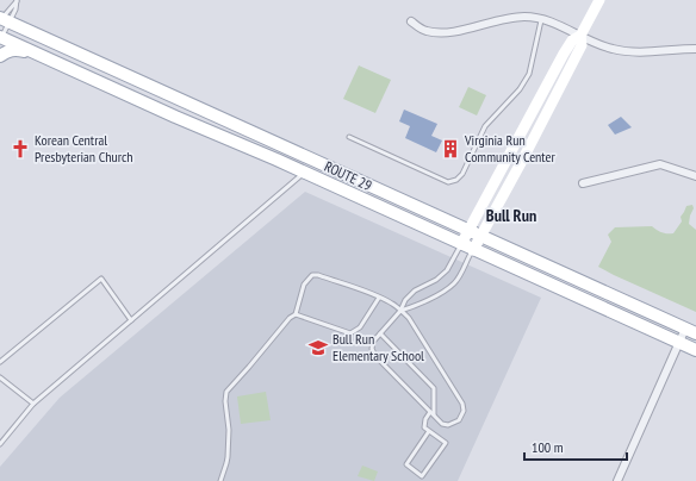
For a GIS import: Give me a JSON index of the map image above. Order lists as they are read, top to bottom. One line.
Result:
{"streets":{"main road":["ROUTE 29"]},"districts":["Bull Run"],"places":{"church":["Korean Central Presbyterian Church"],"building":["Virginia Run Community Center"],"school or university":["Bull Run Elementary School"]},"scale_bar":"100 m"}
